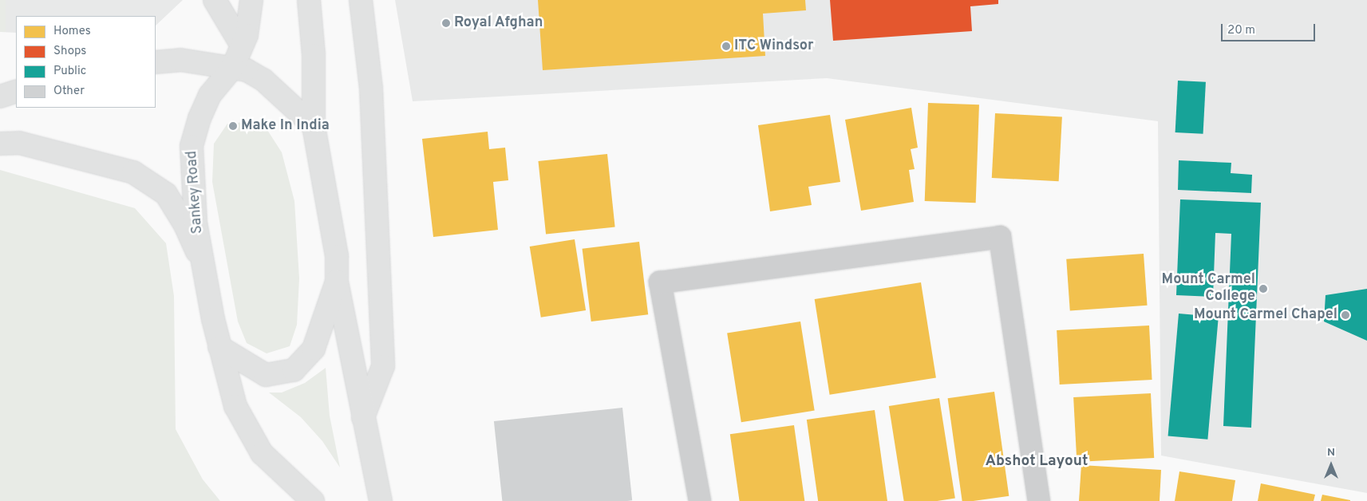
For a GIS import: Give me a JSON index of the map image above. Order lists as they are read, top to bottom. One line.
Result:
{"streets":{"main road":["Sankey Road"]},"districts":["Abshot Layout"],"places":["Royal Afghan","ITC Windsor","Make In India","Mount Carmel College","Mount Carmel Chapel"],"legend":["Homes","Shops","Public","Other"],"scale_bar":"20 m","north":"top"}
